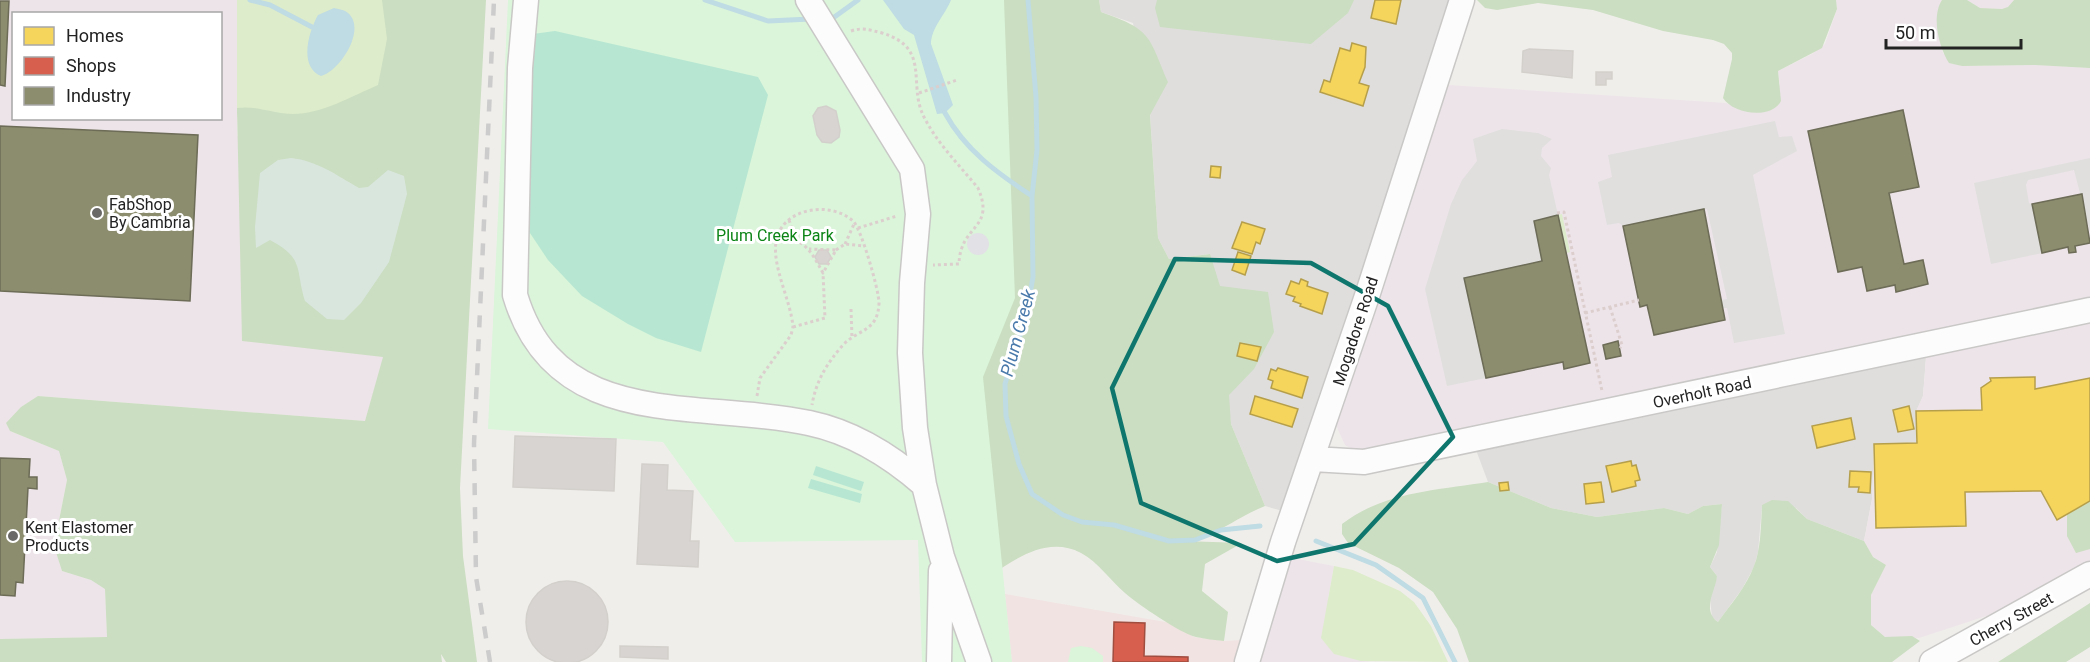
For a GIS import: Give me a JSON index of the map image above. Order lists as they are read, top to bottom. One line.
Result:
{"streets":{"street":["Mogadore Road","Overholt Road","Cherry Street"]},"crossings":[["Mogadore Road","Overholt Road"]],"water":["Plum Creek"],"parks":["Plum Creek Park"],"places":["FabShop By Cambria","Kent Elastomer Products"],"legend":["Homes","Shops","Industry"],"scale_bar":"50 m"}
